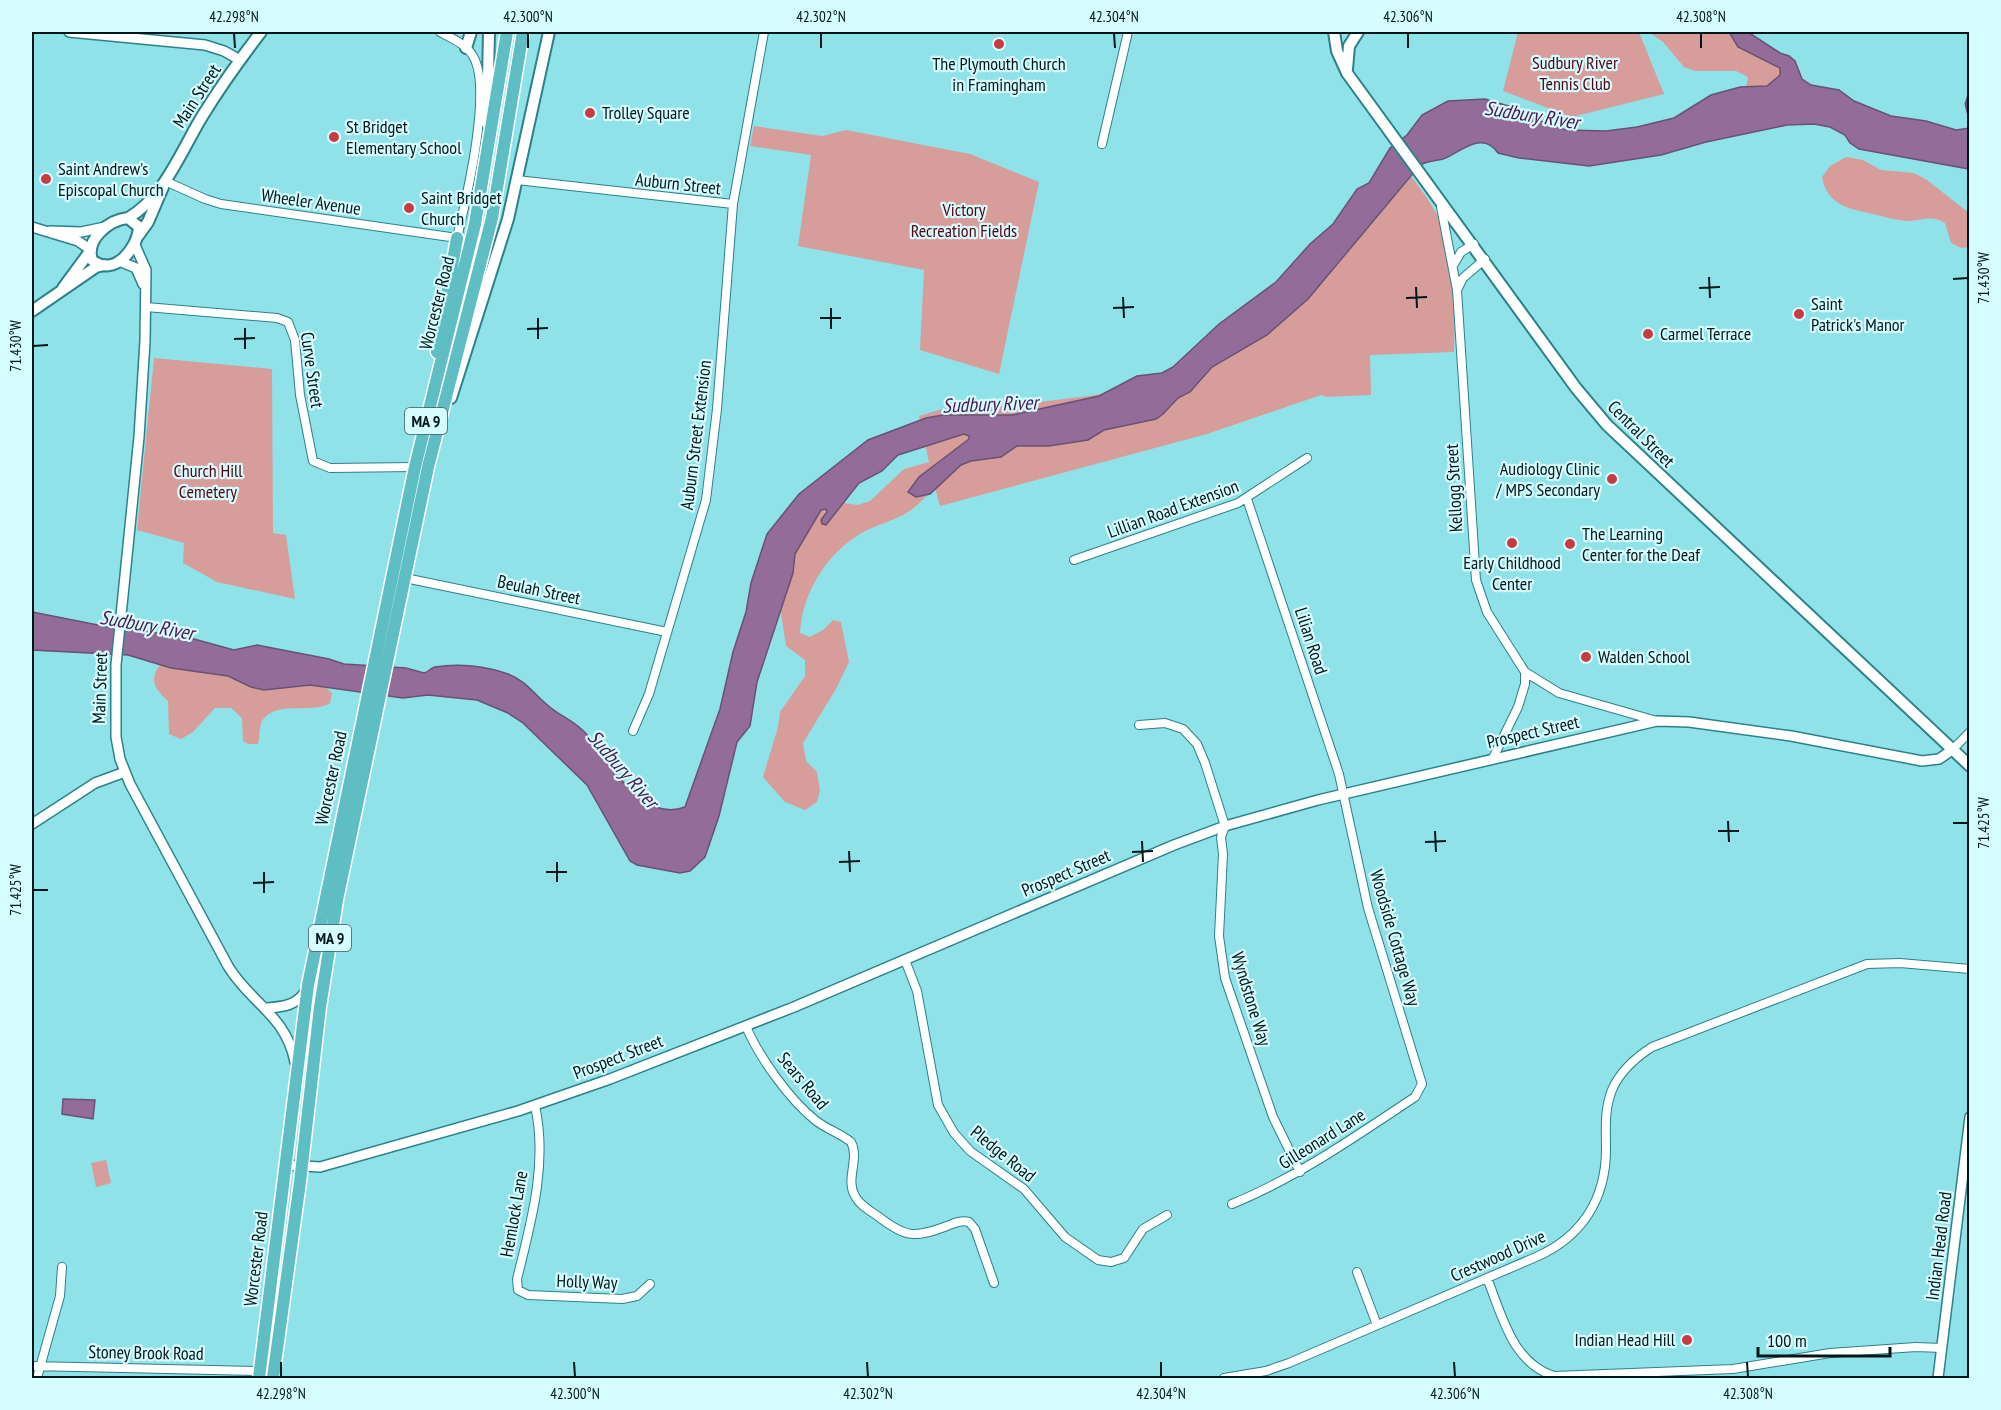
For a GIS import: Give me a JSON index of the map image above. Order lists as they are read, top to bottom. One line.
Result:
{"streets":{"highway":["Worcester Road","MA 9"],"main road":["Main Street","Central Street"],"street":["Auburn Street","Wheeler Avenue","Curve Street","Auburn Street Extension","Kellogg Street","Lillian Road Extension","Beulah Street","Lilian Road","Prospect Street","Woodside Cottage Way","Wyndstone Way","Sears Road","Gilleonard Lane","Pledge Road","Hemlock Lane","Indian Head Road","Crestwood Drive","Holly Way","Stoney Brook Road"]},"crossings":[["Main Street","Wheeler Avenue"],["Main Street","Worcester Road"],["Main Street","Curve Street"],["Auburn Street","Worcester Road"],["Auburn Street","Auburn Street Extension"],["Wheeler Avenue","Worcester Road"],["Worcester Road","Curve Street"],["Worcester Road","Beulah Street"],["Worcester Road","Prospect Street"],["Worcester Road","Stoney Brook Road"],["Central Street","Kellogg Street"],["Central Street","Prospect Street"],["Auburn Street Extension","Beulah Street"],["Kellogg Street","Prospect Street"],["Lillian Road Extension","Lilian Road"],["Lilian Road","Prospect Street"],["Lilian Road","Woodside Cottage Way"],["Prospect Street","Woodside Cottage Way"],["Prospect Street","Wyndstone Way"],["Prospect Street","Sears Road"],["Prospect Street","Pledge Road"],["Prospect Street","Hemlock Lane"],["Woodside Cottage Way","Gilleonard Lane"],["Wyndstone Way","Gilleonard Lane"],["Hemlock Lane","Holly Way"]],"water":["Sudbury River"],"parks":["Sudbury River Tennis Club","Victory Recreation Fields","Church Hill Cemetery"],"places":["The Plymouth Church in Framingham","Trolley Square","St Bridget Elementary School","Saint Andrew's Episcopal Church","Saint Bridget Church","Saint Patrick's Manor","Carmel Terrace","Audiology Clinic / MPS Secondary","Early Childhood Center","The Learning Center for the Deaf","Walden School","Indian Head Hill"],"scale_bar":"100 m","coordinates":["42.298°N","42.300°N","42.302°N","42.304°N","42.306°N","42.308°N","71.430°W","71.425°W"]}
